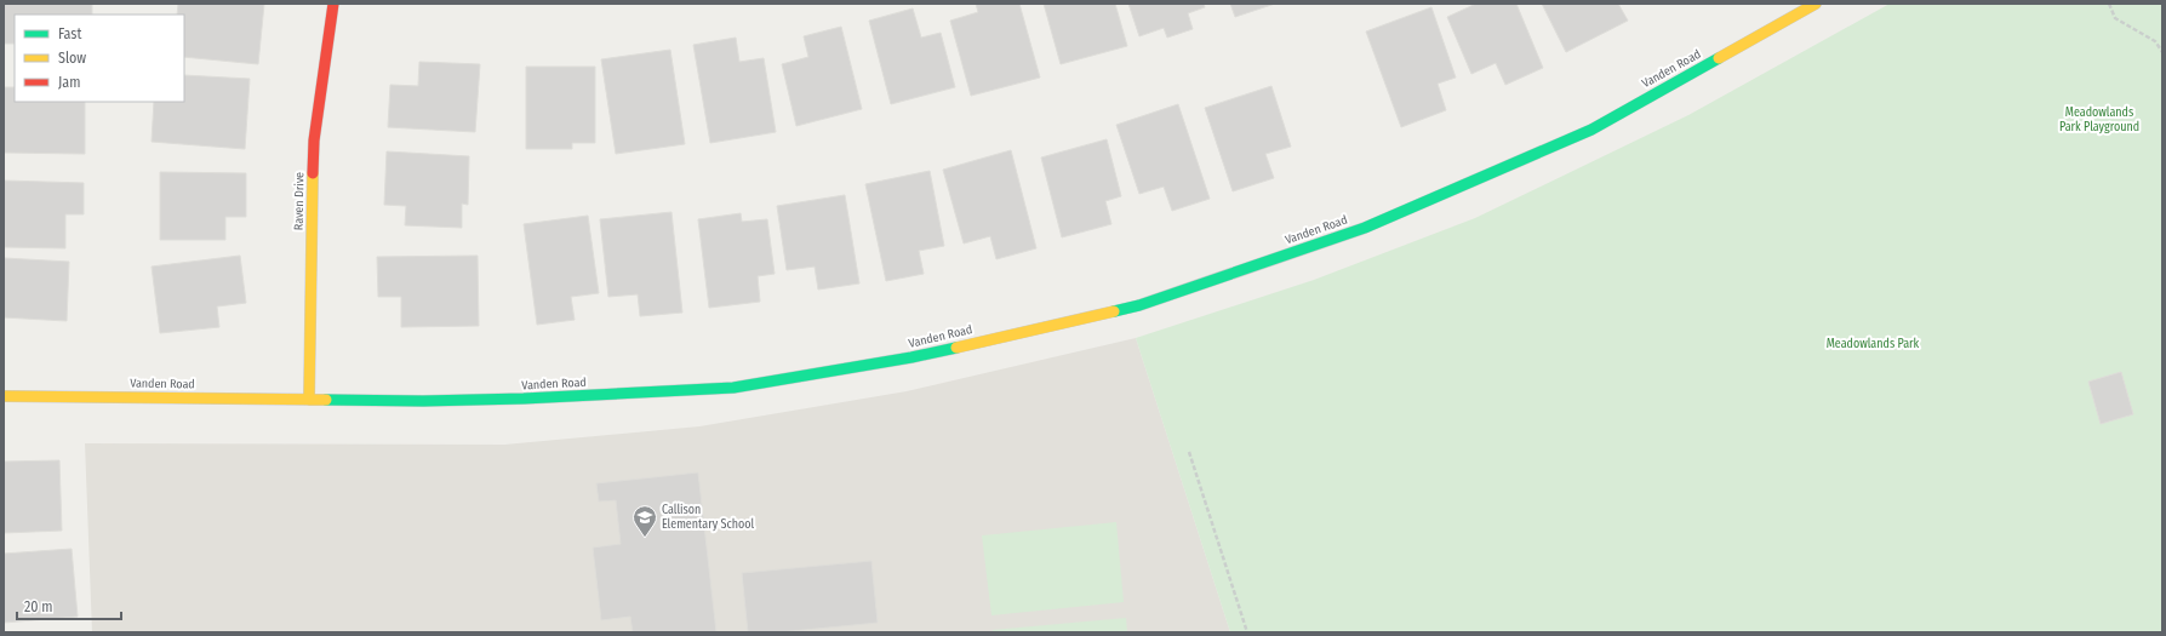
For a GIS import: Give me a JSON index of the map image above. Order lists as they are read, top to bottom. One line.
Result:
{"streets":{"street":["Vanden Road","Raven Drive"]},"crossings":[["Vanden Road","Raven Drive"]],"parks":["Meadowlands Park Playground","Meadowlands Park"],"places":{"school or university":["Callison Elementary School"]},"legend":["Fast","Slow","Jam"],"scale_bar":"20 m"}
